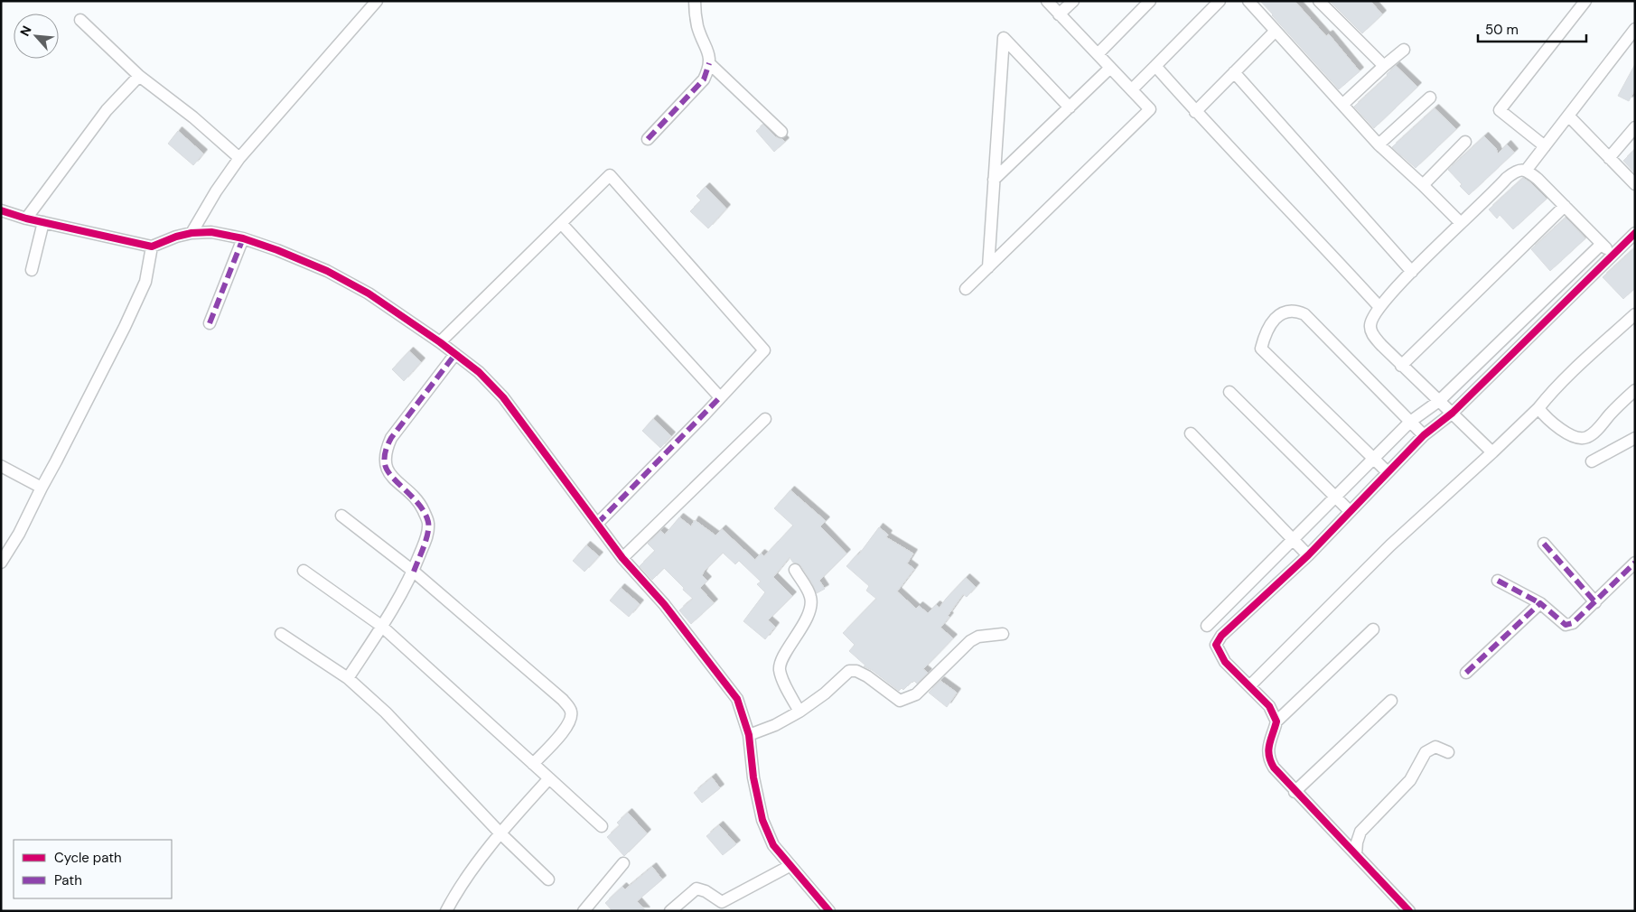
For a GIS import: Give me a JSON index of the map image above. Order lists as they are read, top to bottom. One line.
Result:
{"legend":["Cycle path","Path"],"scale_bar":"50 m","north":"top left"}
